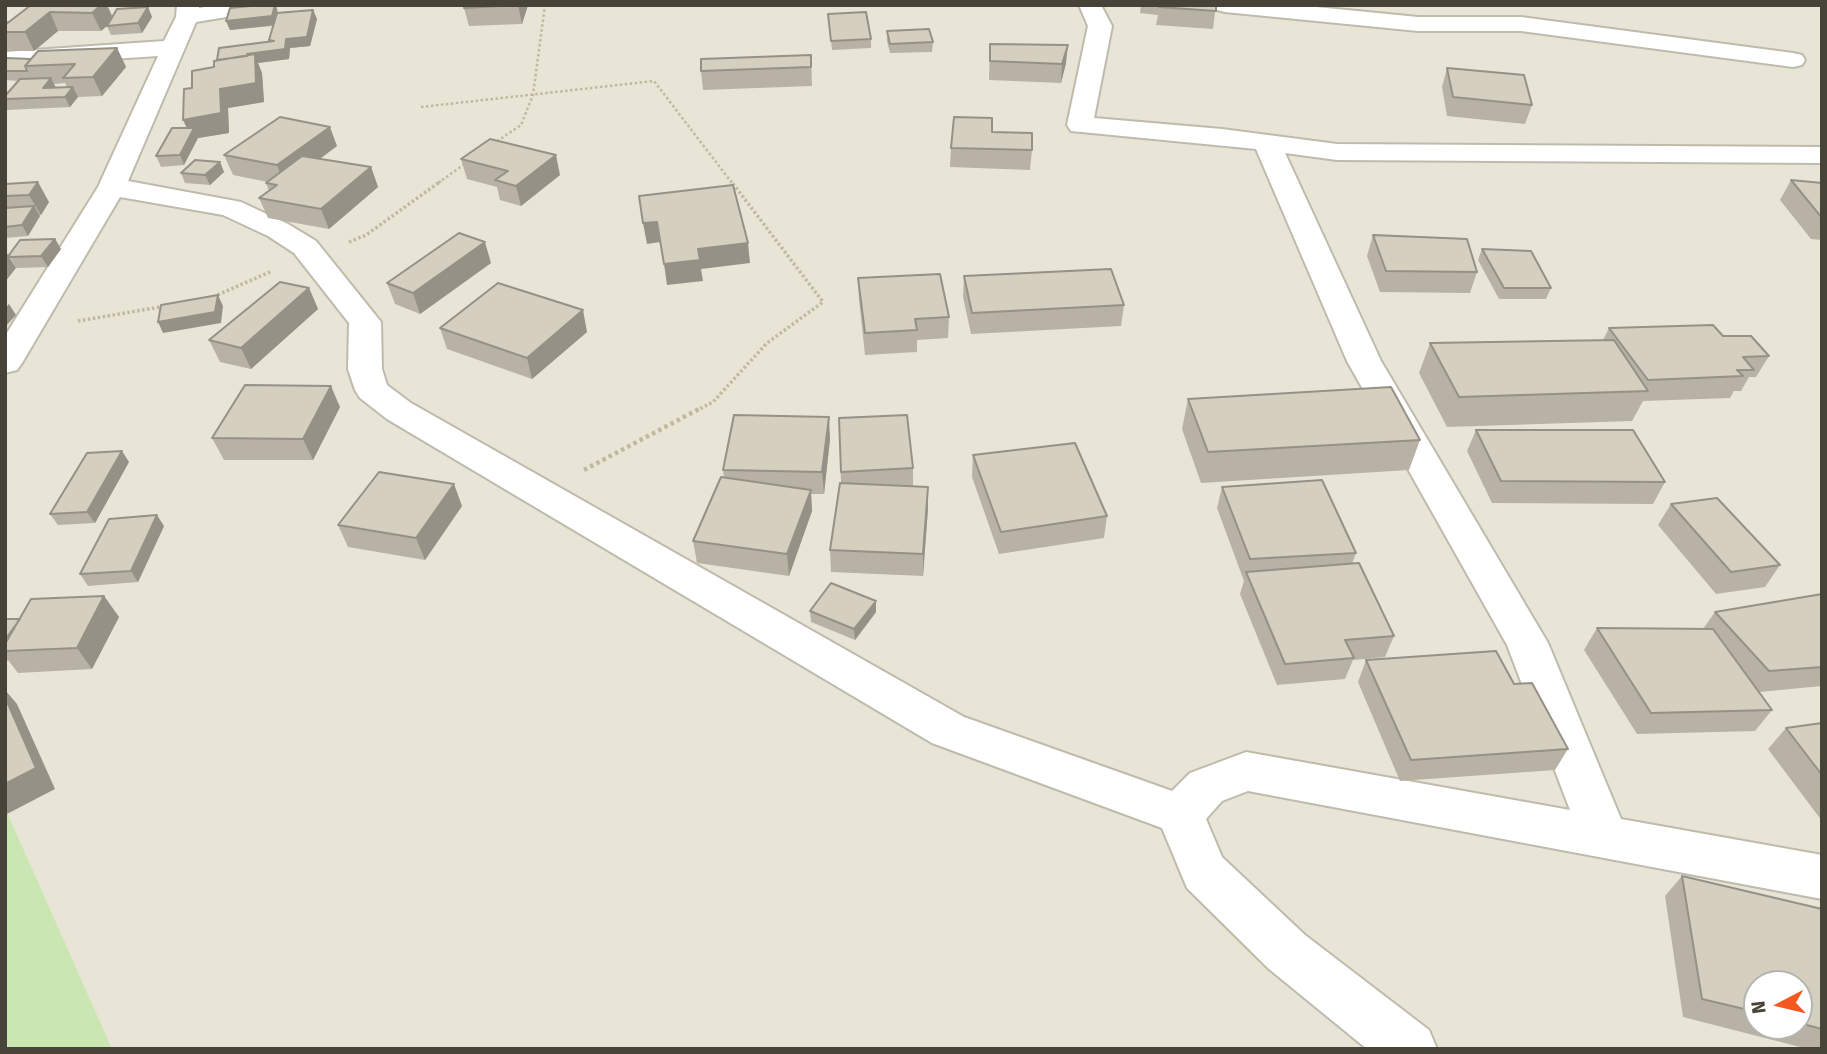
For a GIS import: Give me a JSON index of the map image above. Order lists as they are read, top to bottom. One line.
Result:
{"north":"left"}
